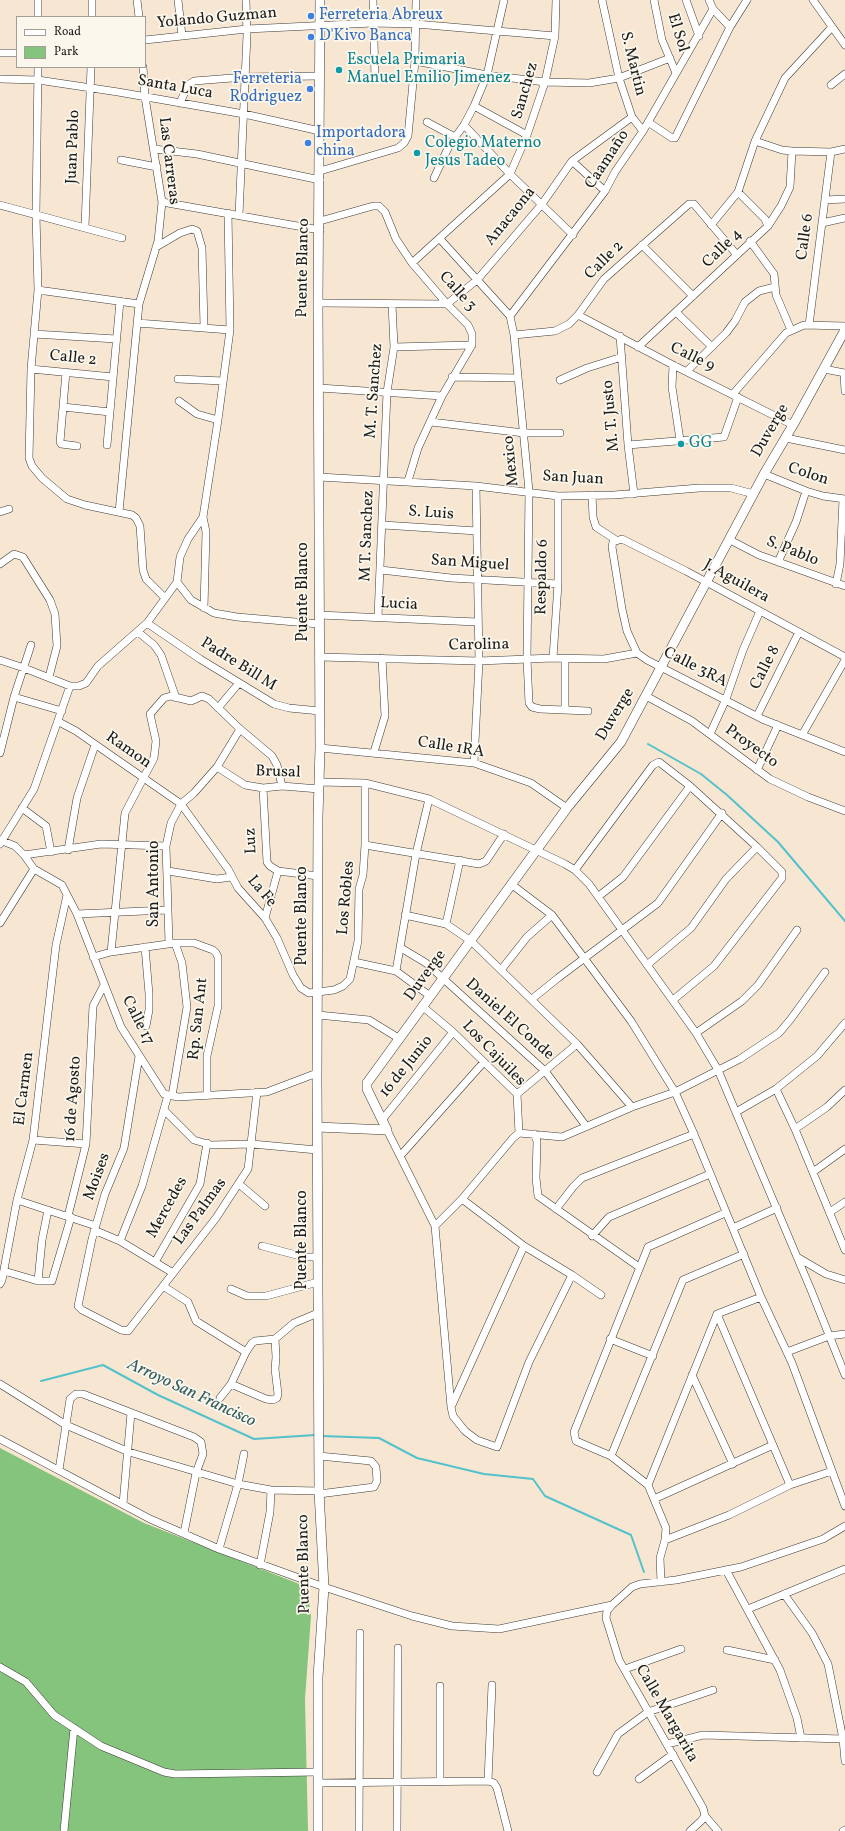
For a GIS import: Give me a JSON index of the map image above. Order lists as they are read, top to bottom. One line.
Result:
{"streets":{"street":["Yolando Guzman","El Sol","S. Martin","Santa Luca","Sanchez","Juan Pablo","Caamaño","Las Carreras","Anacaona","Calle 6","Calle 4","Calle 2","Puente Blanco","Calle 3","Calle 9","M. T. Sanchez","M. T. Justo","Duverge","Mexico","Colon","San Juan","S. Luis","M T. Sanchez","S. Pablo","San Miguel","Respaldo 6","J. Aguilera","Lucia","Carolina","Padre Bill M","Calle 3RA","Calle 8","Proyecto","Calle 1RA","Ramon","Brusal","Luz","San Antonio","La Fe","Los Robles","Rp. San Ant","Daniel El Conde","Calle 17","Los Cajuiles","16 de Junio","El Carmen","16 de Agosto","Moises","Mercedes","Las Palmas","Calle Margarita"]},"crossings":[["Yolando Guzman","Sanchez"],["Yolando Guzman","Puente Blanco"],["El Sol","Caamaño"],["S. Martin","Caamaño"],["S. Martin","Anacaona"],["Santa Luca","Juan Pablo"],["Santa Luca","Las Carreras"],["Santa Luca","Puente Blanco"],["Sanchez","Calle 3"],["Sanchez","Mexico"],["Caamaño","Mexico"],["Anacaona","Calle 3"],["Anacaona","Mexico"],["Calle 4","Calle 9"],["Calle 2","Calle 9"],["Calle 2","Mexico"],["Puente Blanco","Calle 3"],["Puente Blanco","San Juan"],["Puente Blanco","Lucia"],["Puente Blanco","Carolina"],["Puente Blanco","Padre Bill M"],["Puente Blanco","Calle 1RA"],["Puente Blanco","Brusal"],["Puente Blanco","Luz"],["Puente Blanco","La Fe"],["Puente Blanco","Los Robles"],["Calle 9","M. T. Justo"],["Calle 9","Duverge"],["M. T. Sanchez","San Juan"],["M. T. Sanchez","M T. Sanchez"],["M. T. Justo","San Juan"],["Duverge","Colon"],["Duverge","San Juan"],["Duverge","S. Pablo"],["Duverge","J. Aguilera"],["Duverge","Calle 3RA"],["Duverge","Proyecto"],["Duverge","Calle 1RA"],["Duverge","Brusal"],["Duverge","Daniel El Conde"],["Duverge","Los Cajuiles"],["Duverge","16 de Junio"],["Mexico","San Juan"],["Mexico","San Miguel"],["Mexico","Carolina"],["San Juan","M T. Sanchez"],["San Juan","Respaldo 6"],["San Juan","J. Aguilera"],["S. Luis","M T. Sanchez"],["M T. Sanchez","San Miguel"],["M T. Sanchez","Lucia"],["San Miguel","Respaldo 6"],["Respaldo 6","Carolina"],["J. Aguilera","Calle 3RA"],["J. Aguilera","Calle 8"],["Carolina","Calle 3RA"],["Calle 3RA","Calle 8"],["Ramon","San Antonio"],["Ramon","La Fe"],["Brusal","Luz"],["Brusal","Los Robles"],["San Antonio","La Fe"],["San Antonio","Rp. San Ant"],["San Antonio","Calle 17"],["La Fe","Los Robles"],["Rp. San Ant","Calle 17"],["Calle 17","El Carmen"],["Calle 17","16 de Agosto"],["Calle 17","Moises"],["Los Cajuiles","16 de Junio"],["Moises","Las Palmas"]],"water":["Arroyo San Francisco"],"places":["Ferreteria Abreux","D'Kivo Banca","Escuela Primaria Manuel Emilio Jimenez","Ferreteria Rodriguez","Importadora china","Colegio Materno Jesus Tadeo","GG"],"legend":["Road","Park"]}
